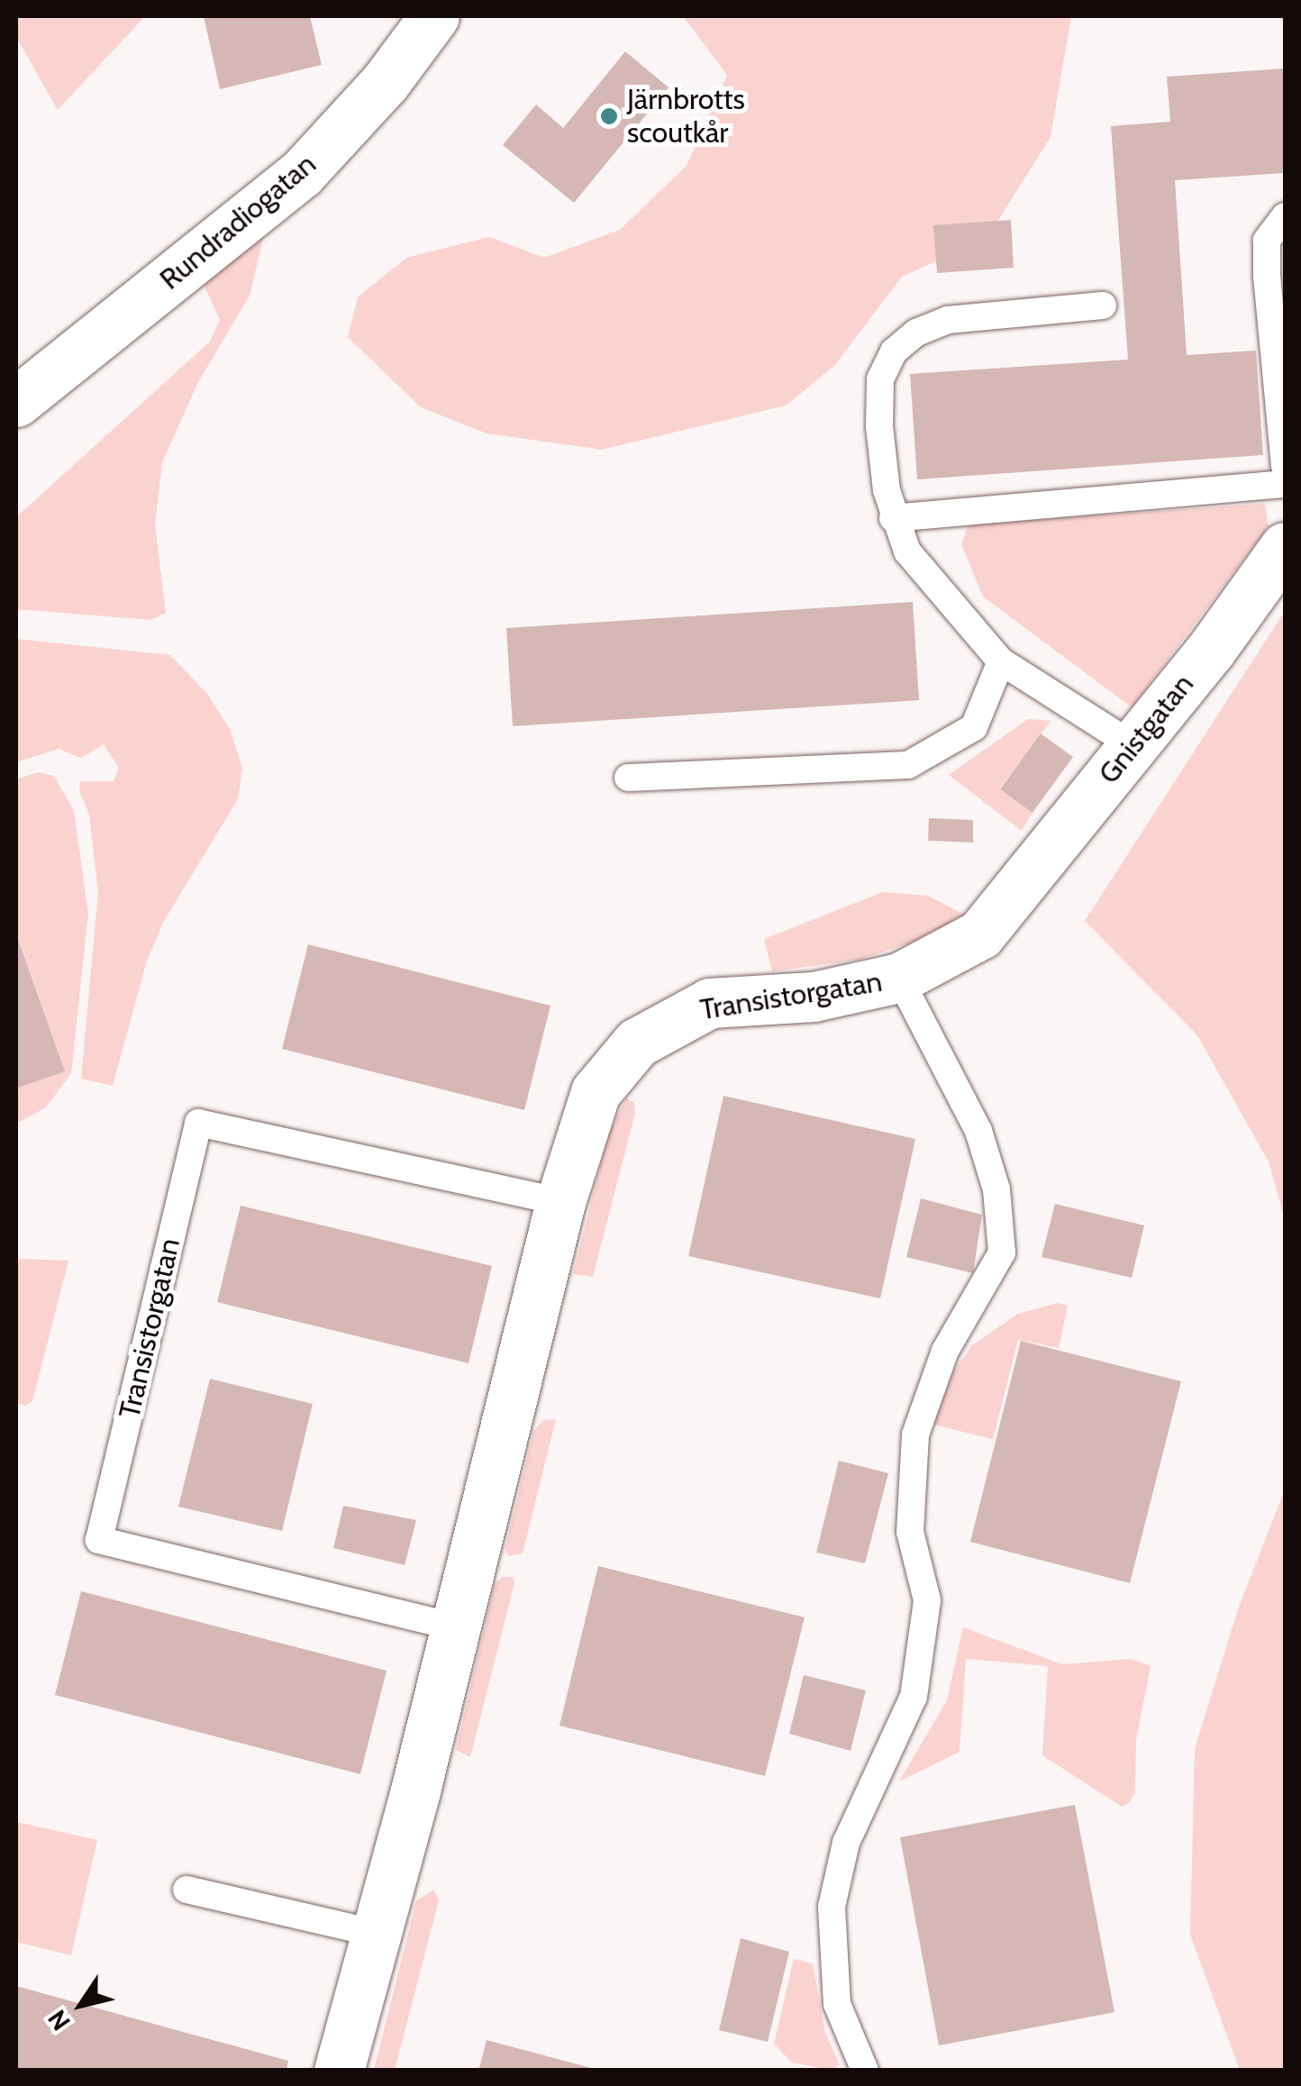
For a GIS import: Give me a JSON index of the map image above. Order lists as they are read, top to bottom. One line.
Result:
{"streets":{"street":["Rundradiogatan","Gnistgatan","Transistorgatan"]},"crossings":[["Gnistgatan","Transistorgatan"]],"places":["Järnbrotts scoutkår"],"north":"bottom left"}
